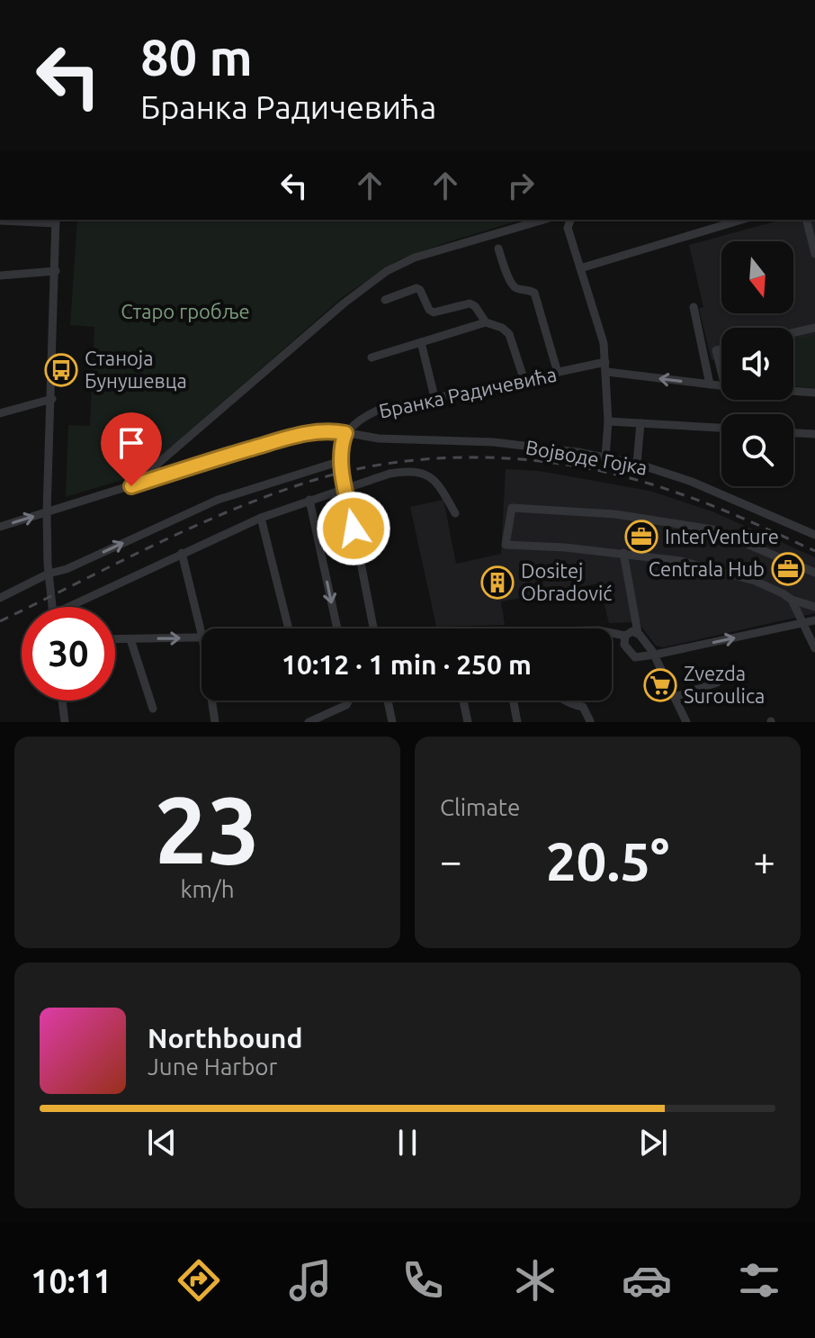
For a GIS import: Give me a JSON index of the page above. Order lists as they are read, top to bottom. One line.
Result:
{"streets":{"street":["Бранка Радичевића","Војводе Гојка"]},"crossings":[["Бранка Радичевића","Војводе Гојка"]],"parks":["Старо гробље"],"places":{"bus stop":["Станоја Бунушевца"],"office":["InterVenture","Centrala Hub"],"building":["Dositej Obradović"],"supermarket":["Zvezda Suroulica"]},"north":"bottom","page":{"turn":["80 m","Бранка Радичевића"],"limit":"30","trip":"10:12 · 1 min · 250 m","tile":[["23","km/h"],"Climate"],"heat":["−","20.5°","+"],"song":["Northbound","June Harbor"],"tabs":"10:11"}}
